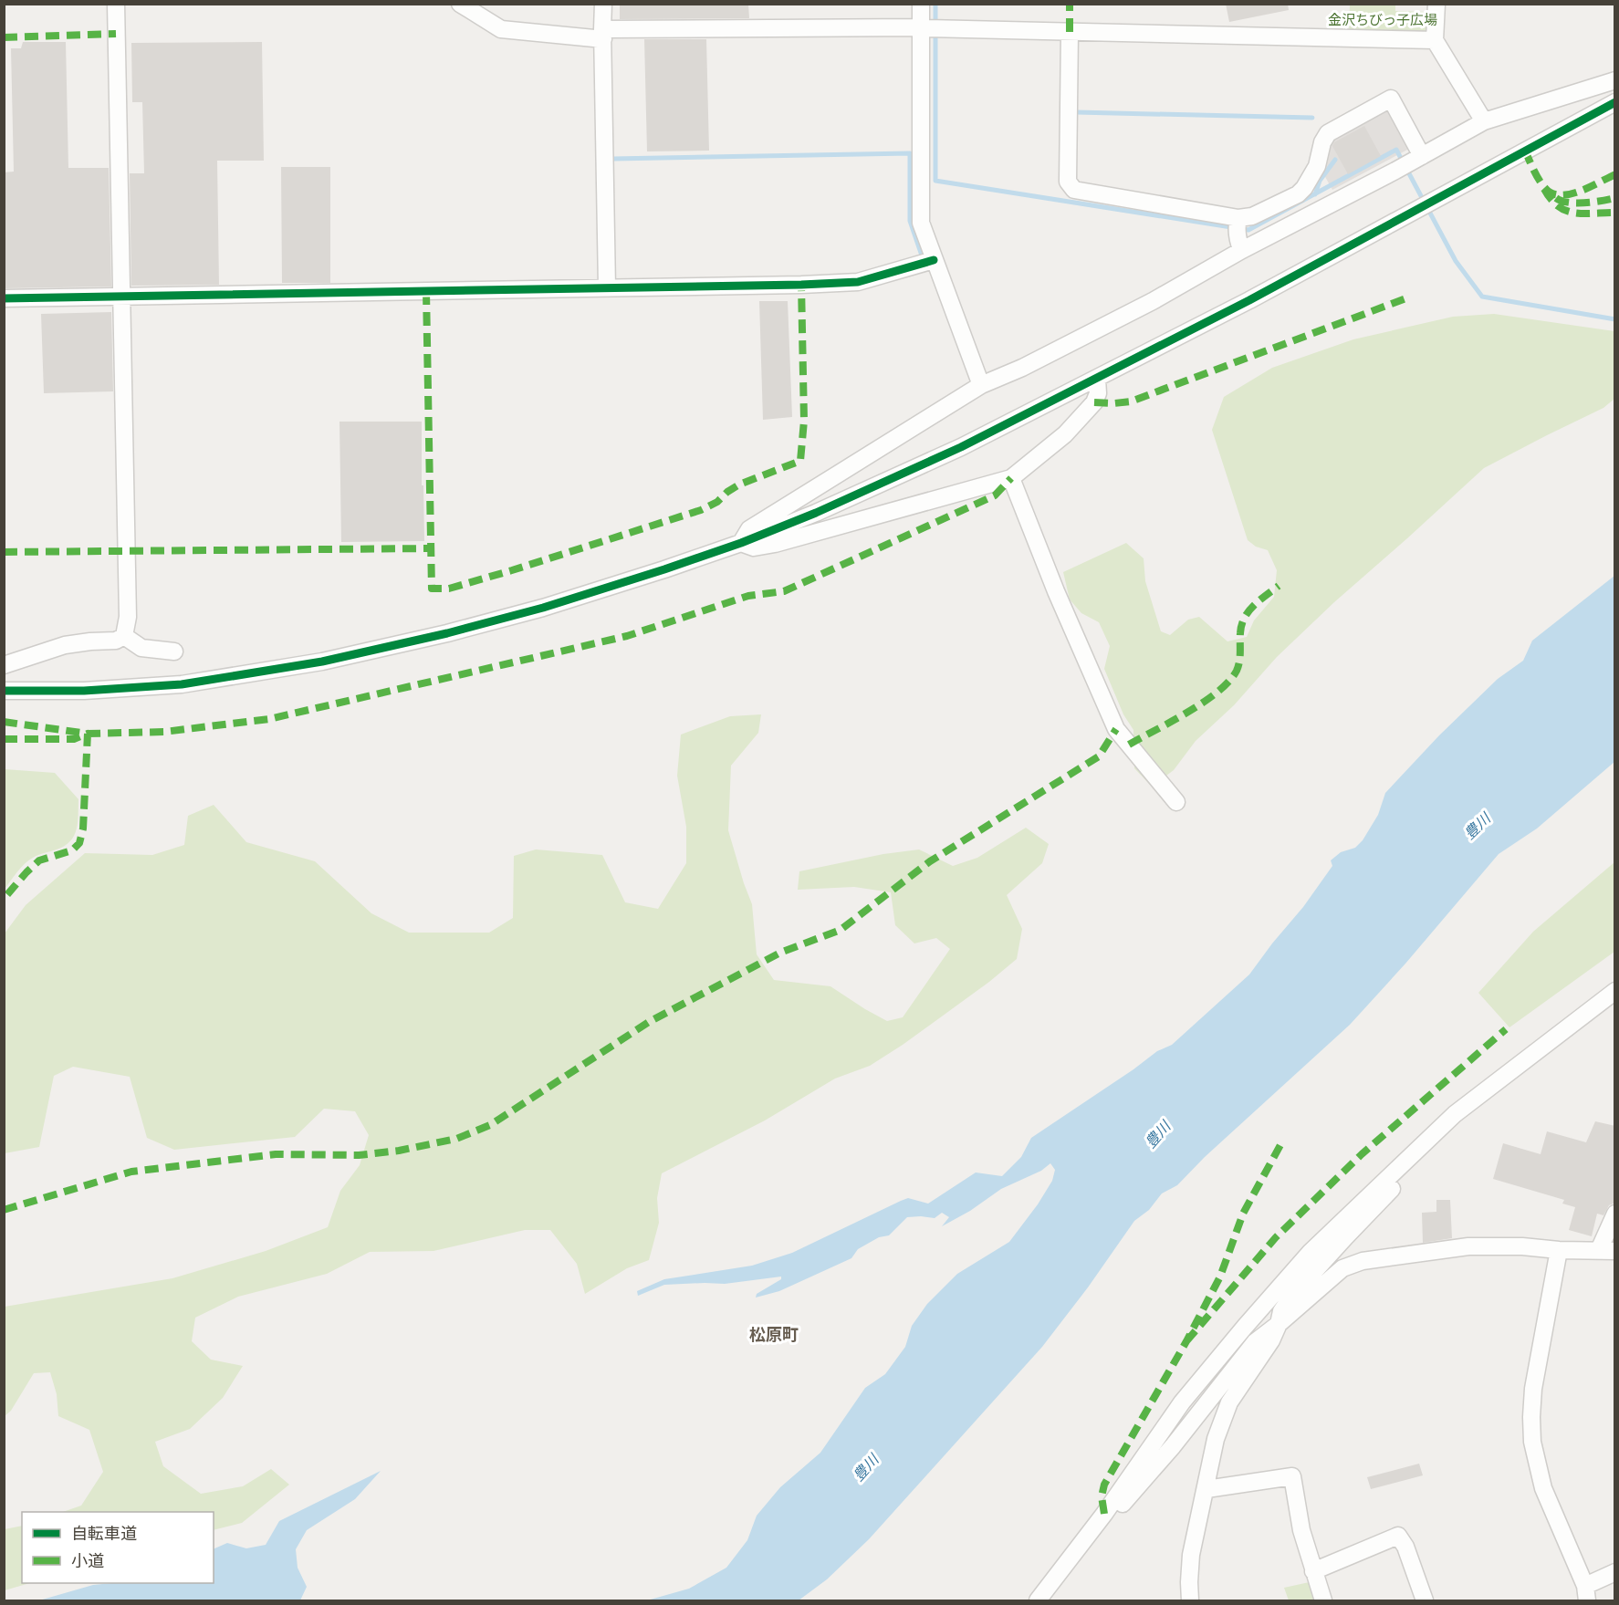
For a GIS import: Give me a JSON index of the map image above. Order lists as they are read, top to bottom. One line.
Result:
{"districts":["松原町"],"water":["豊川"],"parks":["金沢ちびっ子広場"],"legend":["自転車道","小道"]}
